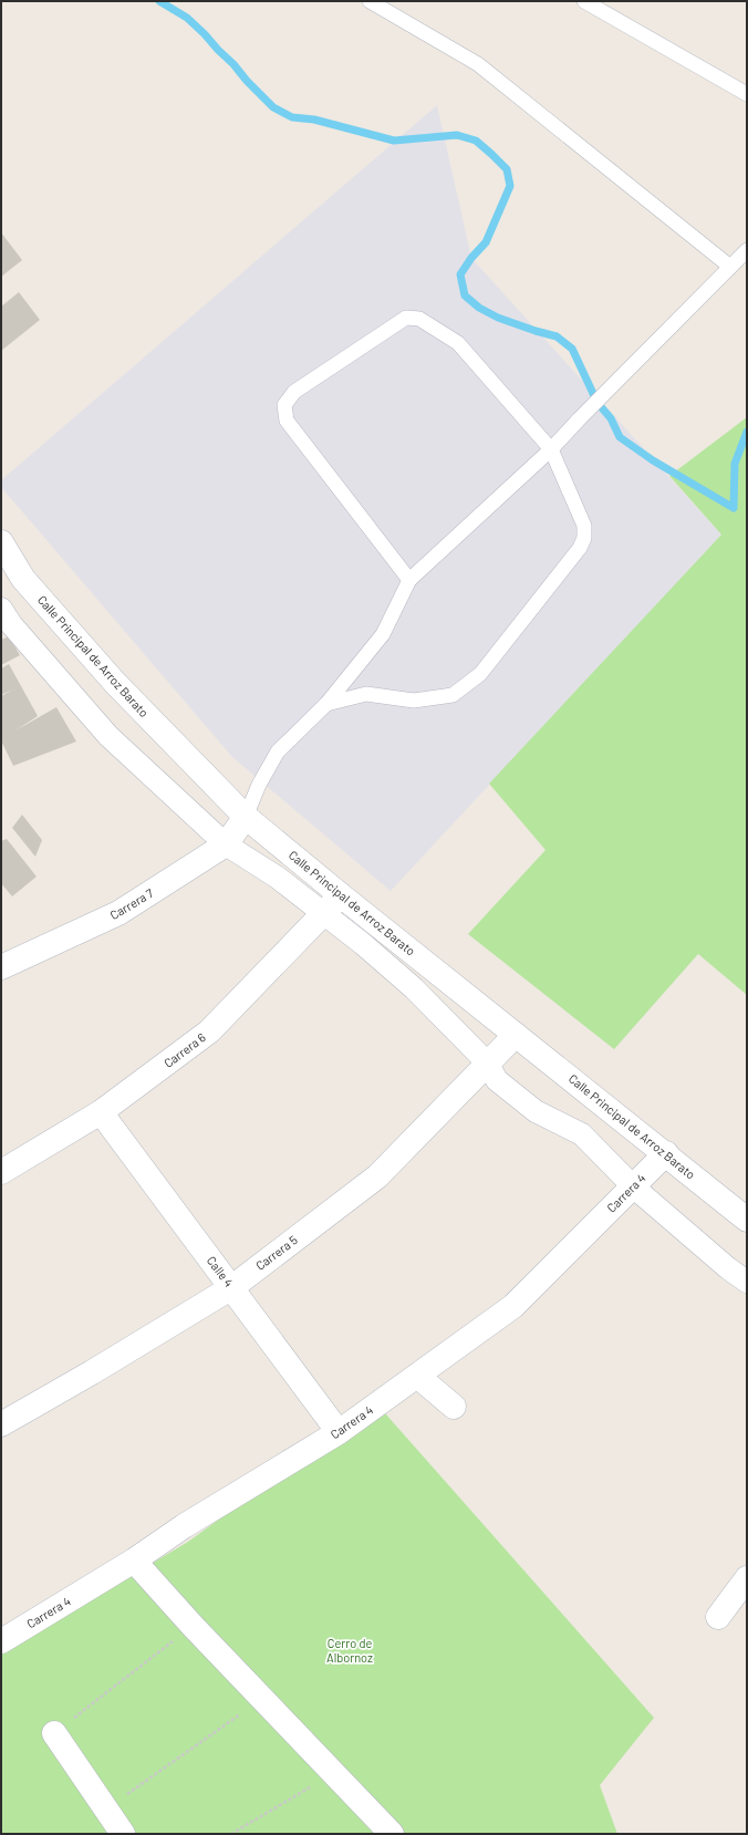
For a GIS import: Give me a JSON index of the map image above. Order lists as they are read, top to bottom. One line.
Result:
{"streets":{"street":["Calle Principal de Arroz Barato","Carrera 7","Carrera 6","Carrera 4","Carrera 5","Calle 4"]},"crossings":[["Calle Principal de Arroz Barato","Carrera 7"],["Calle Principal de Arroz Barato","Carrera 6"],["Calle Principal de Arroz Barato","Carrera 4"],["Calle Principal de Arroz Barato","Carrera 5"],["Carrera 6","Calle 4"],["Carrera 4","Calle 4"],["Carrera 5","Calle 4"]],"parks":["Cerro de Albornoz"]}
